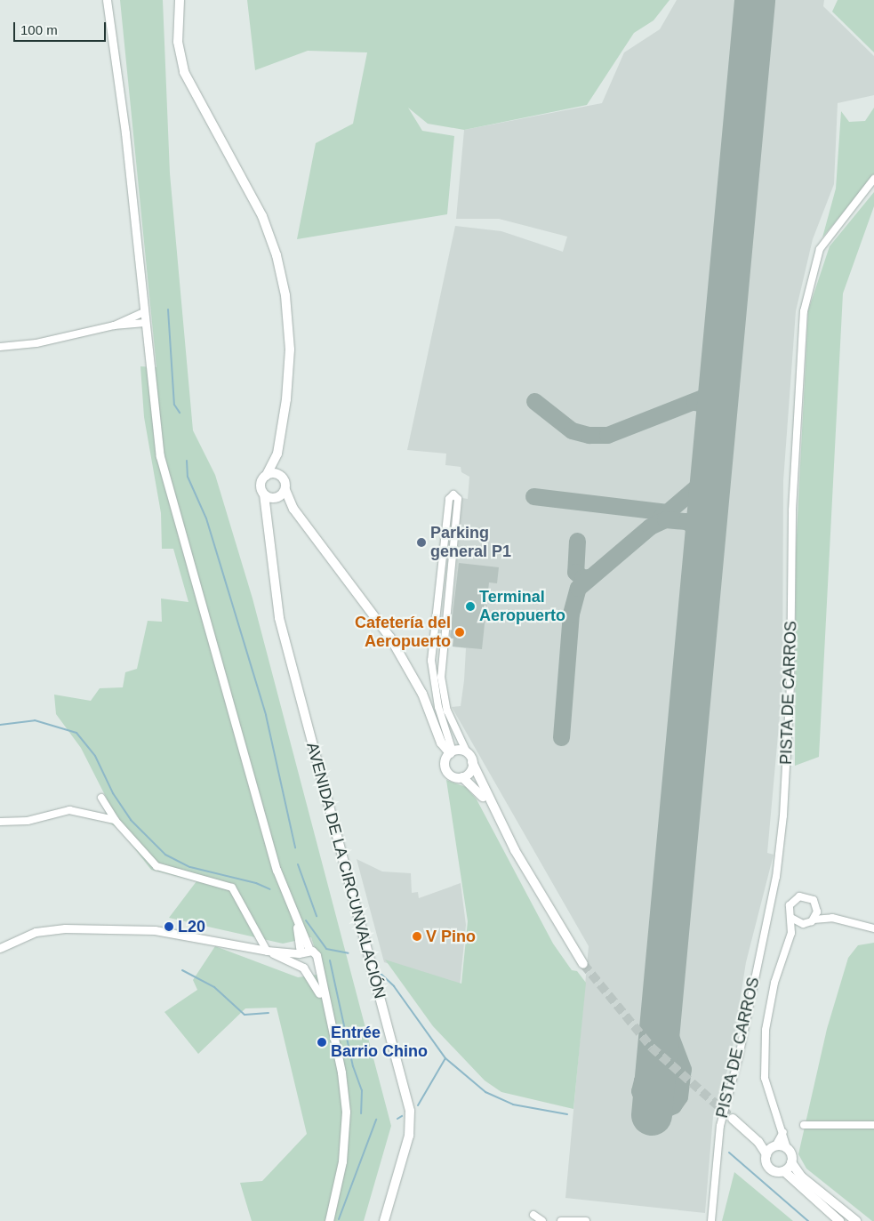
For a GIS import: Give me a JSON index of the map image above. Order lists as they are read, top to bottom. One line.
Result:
{"streets":{"main road":["AVENIDA DE LA CIRCUNVALACIÓN"],"street":["PISTA DE CARROS"]},"places":["Parking general P1","Terminal Aeropuerto","Cafetería del Aeropuerto","L20","V Pino","Entrée Barrio Chino"],"scale_bar":"100 m"}
